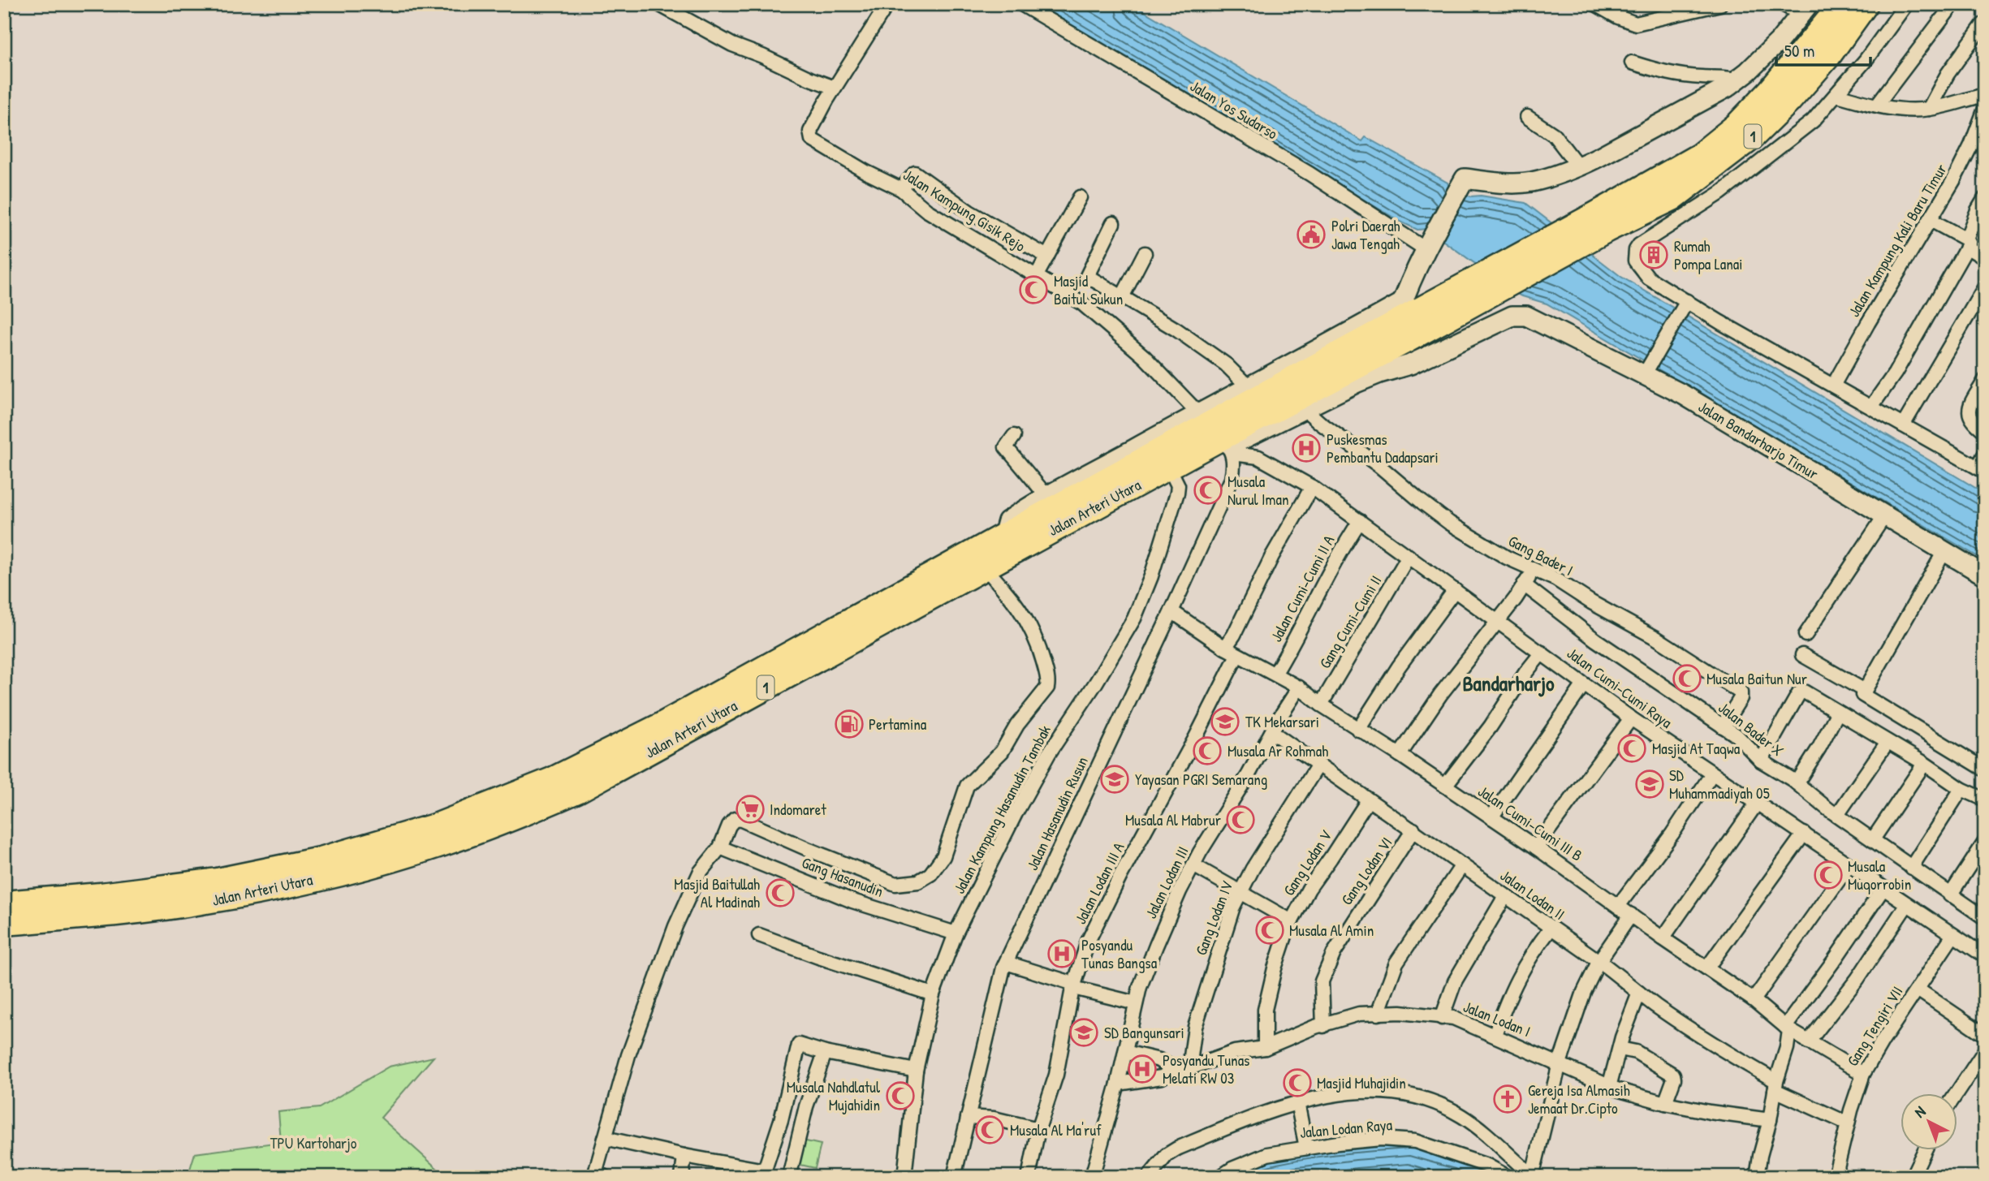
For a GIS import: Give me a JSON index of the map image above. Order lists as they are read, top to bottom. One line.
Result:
{"streets":{"highway":["1","Jalan Arteri Utara"],"street":["Jalan Yos Sudarso","Jalan Kampung Gisik Rejo","Jalan Kampung Kali Baru Timur","Jalan Bandarharjo Timur","Gang Bader I","Jalan Cumi-Cumi II A","Gang Cumi-Cumi II","Jalan Cumi-Cumi Raya","Jalan Bader X","Jalan Kampung Hasanudin Tambak","Jalan Hasanudin Rusun","Jalan Cumi-Cumi III B","Gang Lodan V","Gang Lodan VI","Gang Hasanudin","Jalan Lodan III","Jalan Lodan III A","Jalan Lodan II","Gang Lodan IV","Jalan Lodan I","Gang Tengiri VII","Jalan Lodan Raya"]},"crossings":[["1","Jalan Arteri Utara"],["Jalan Kampung Gisik Rejo","Jalan Arteri Utara"],["Jalan Kampung Gisik Rejo","Jalan Cumi-Cumi Raya"],["Jalan Kampung Gisik Rejo","Jalan Hasanudin Rusun"],["Jalan Bandarharjo Timur","Jalan Arteri Utara"],["Jalan Arteri Utara","Jalan Cumi-Cumi Raya"],["Jalan Arteri Utara","Jalan Hasanudin Rusun"],["Gang Bader I","Jalan Bader X"],["Jalan Cumi-Cumi II A","Jalan Cumi-Cumi Raya"],["Jalan Cumi-Cumi II A","Jalan Cumi-Cumi III B"],["Gang Cumi-Cumi II","Jalan Cumi-Cumi Raya"],["Gang Cumi-Cumi II","Jalan Cumi-Cumi III B"],["Jalan Cumi-Cumi Raya","Jalan Hasanudin Rusun"],["Jalan Cumi-Cumi Raya","Gang Tengiri VII"],["Jalan Kampung Hasanudin Tambak","Gang Hasanudin"],["Jalan Hasanudin Rusun","Jalan Cumi-Cumi III B"],["Jalan Cumi-Cumi III B","Jalan Lodan III"],["Jalan Cumi-Cumi III B","Jalan Lodan III A"],["Jalan Cumi-Cumi III B","Gang Tengiri VII"],["Gang Lodan V","Jalan Lodan II"],["Gang Lodan V","Jalan Lodan I"],["Gang Lodan VI","Jalan Lodan II"],["Gang Lodan VI","Jalan Lodan I"],["Jalan Lodan III","Jalan Lodan II"],["Jalan Lodan III","Jalan Lodan I"],["Jalan Lodan II","Gang Lodan IV"],["Jalan Lodan II","Gang Tengiri VII"],["Gang Lodan IV","Jalan Lodan I"]],"districts":["Bandarharjo"],"parks":["TPU Kartoharjo"],"places":{"public building":["Polri Daerah Jawa Tengah"],"building":["Rumah Pompa Lanai"],"mosque":["Masjid Baitul Sukun","Musala Nurul Iman","Musala Baitun Nur","Masjid At Taqwa","Musala Ar Rohmah","Musala Al Mabrur","Musala Muqorrobin","Masjid Baitullah Al Madinah","Musala Al Amin","Masjid Muhajidin","Musala Nahdlatul Mujahidin","Musala Al Ma'ruf"],"hospital":["Puskesmas Pembantu Dadapsari","Posyandu Tunas Bangsa","Posyandu Tunas Melati RW 03"],"school or university":["TK Mekarsari","Yayasan PGRI Semarang","SD Muhammadiyah 05","SD Bangunsari"],"fuel station":["Pertamina"],"supermarket":["Indomaret"],"church":["Gereja Isa Almasih Jemaat Dr.Cipto"]},"scale_bar":"50 m","north":"top left"}
